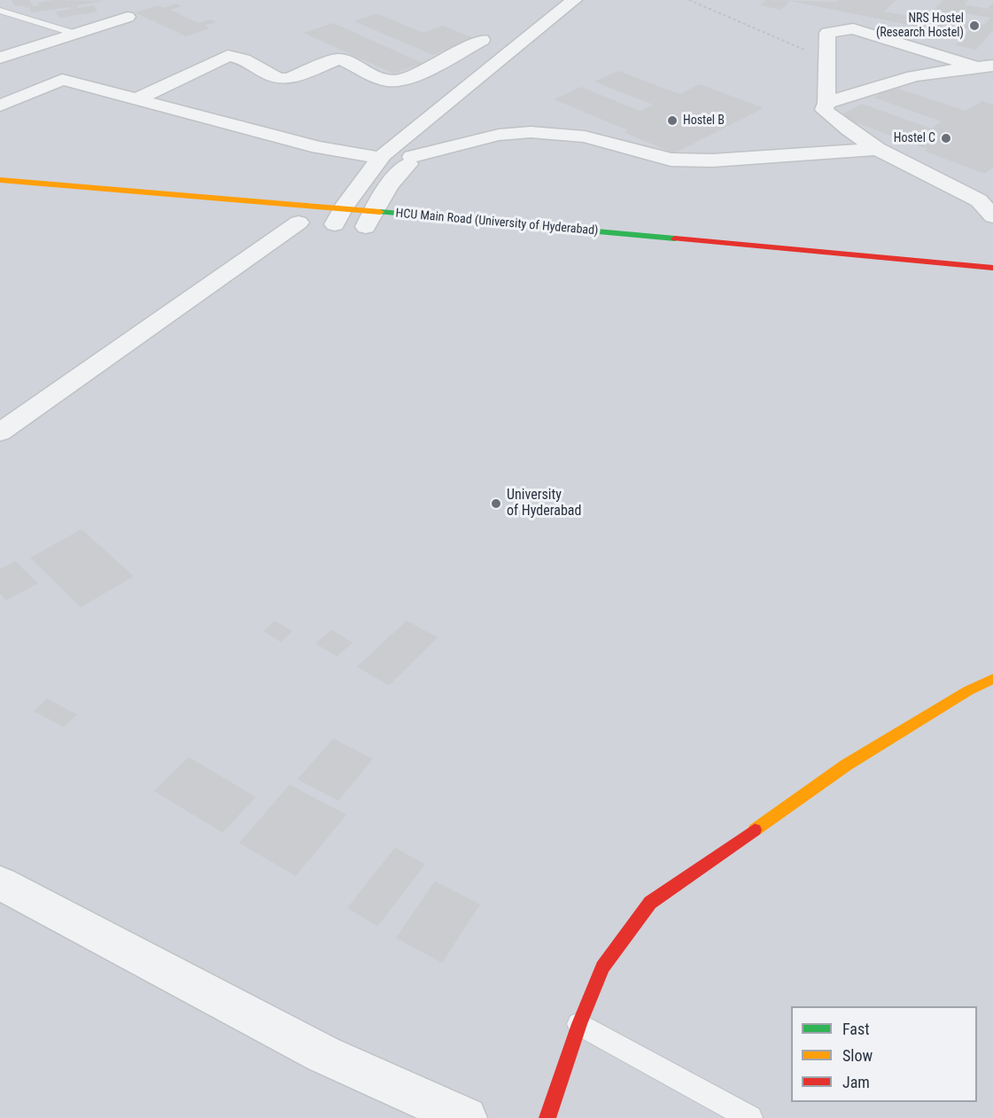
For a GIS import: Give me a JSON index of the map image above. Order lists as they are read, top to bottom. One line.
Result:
{"streets":{"street":["HCU Main Road (University of Hyderabad)"]},"places":["NRS Hostel (Research Hostel)","Hostel B","Hostel C","University of Hyderabad"],"legend":["Fast","Slow","Jam"]}
